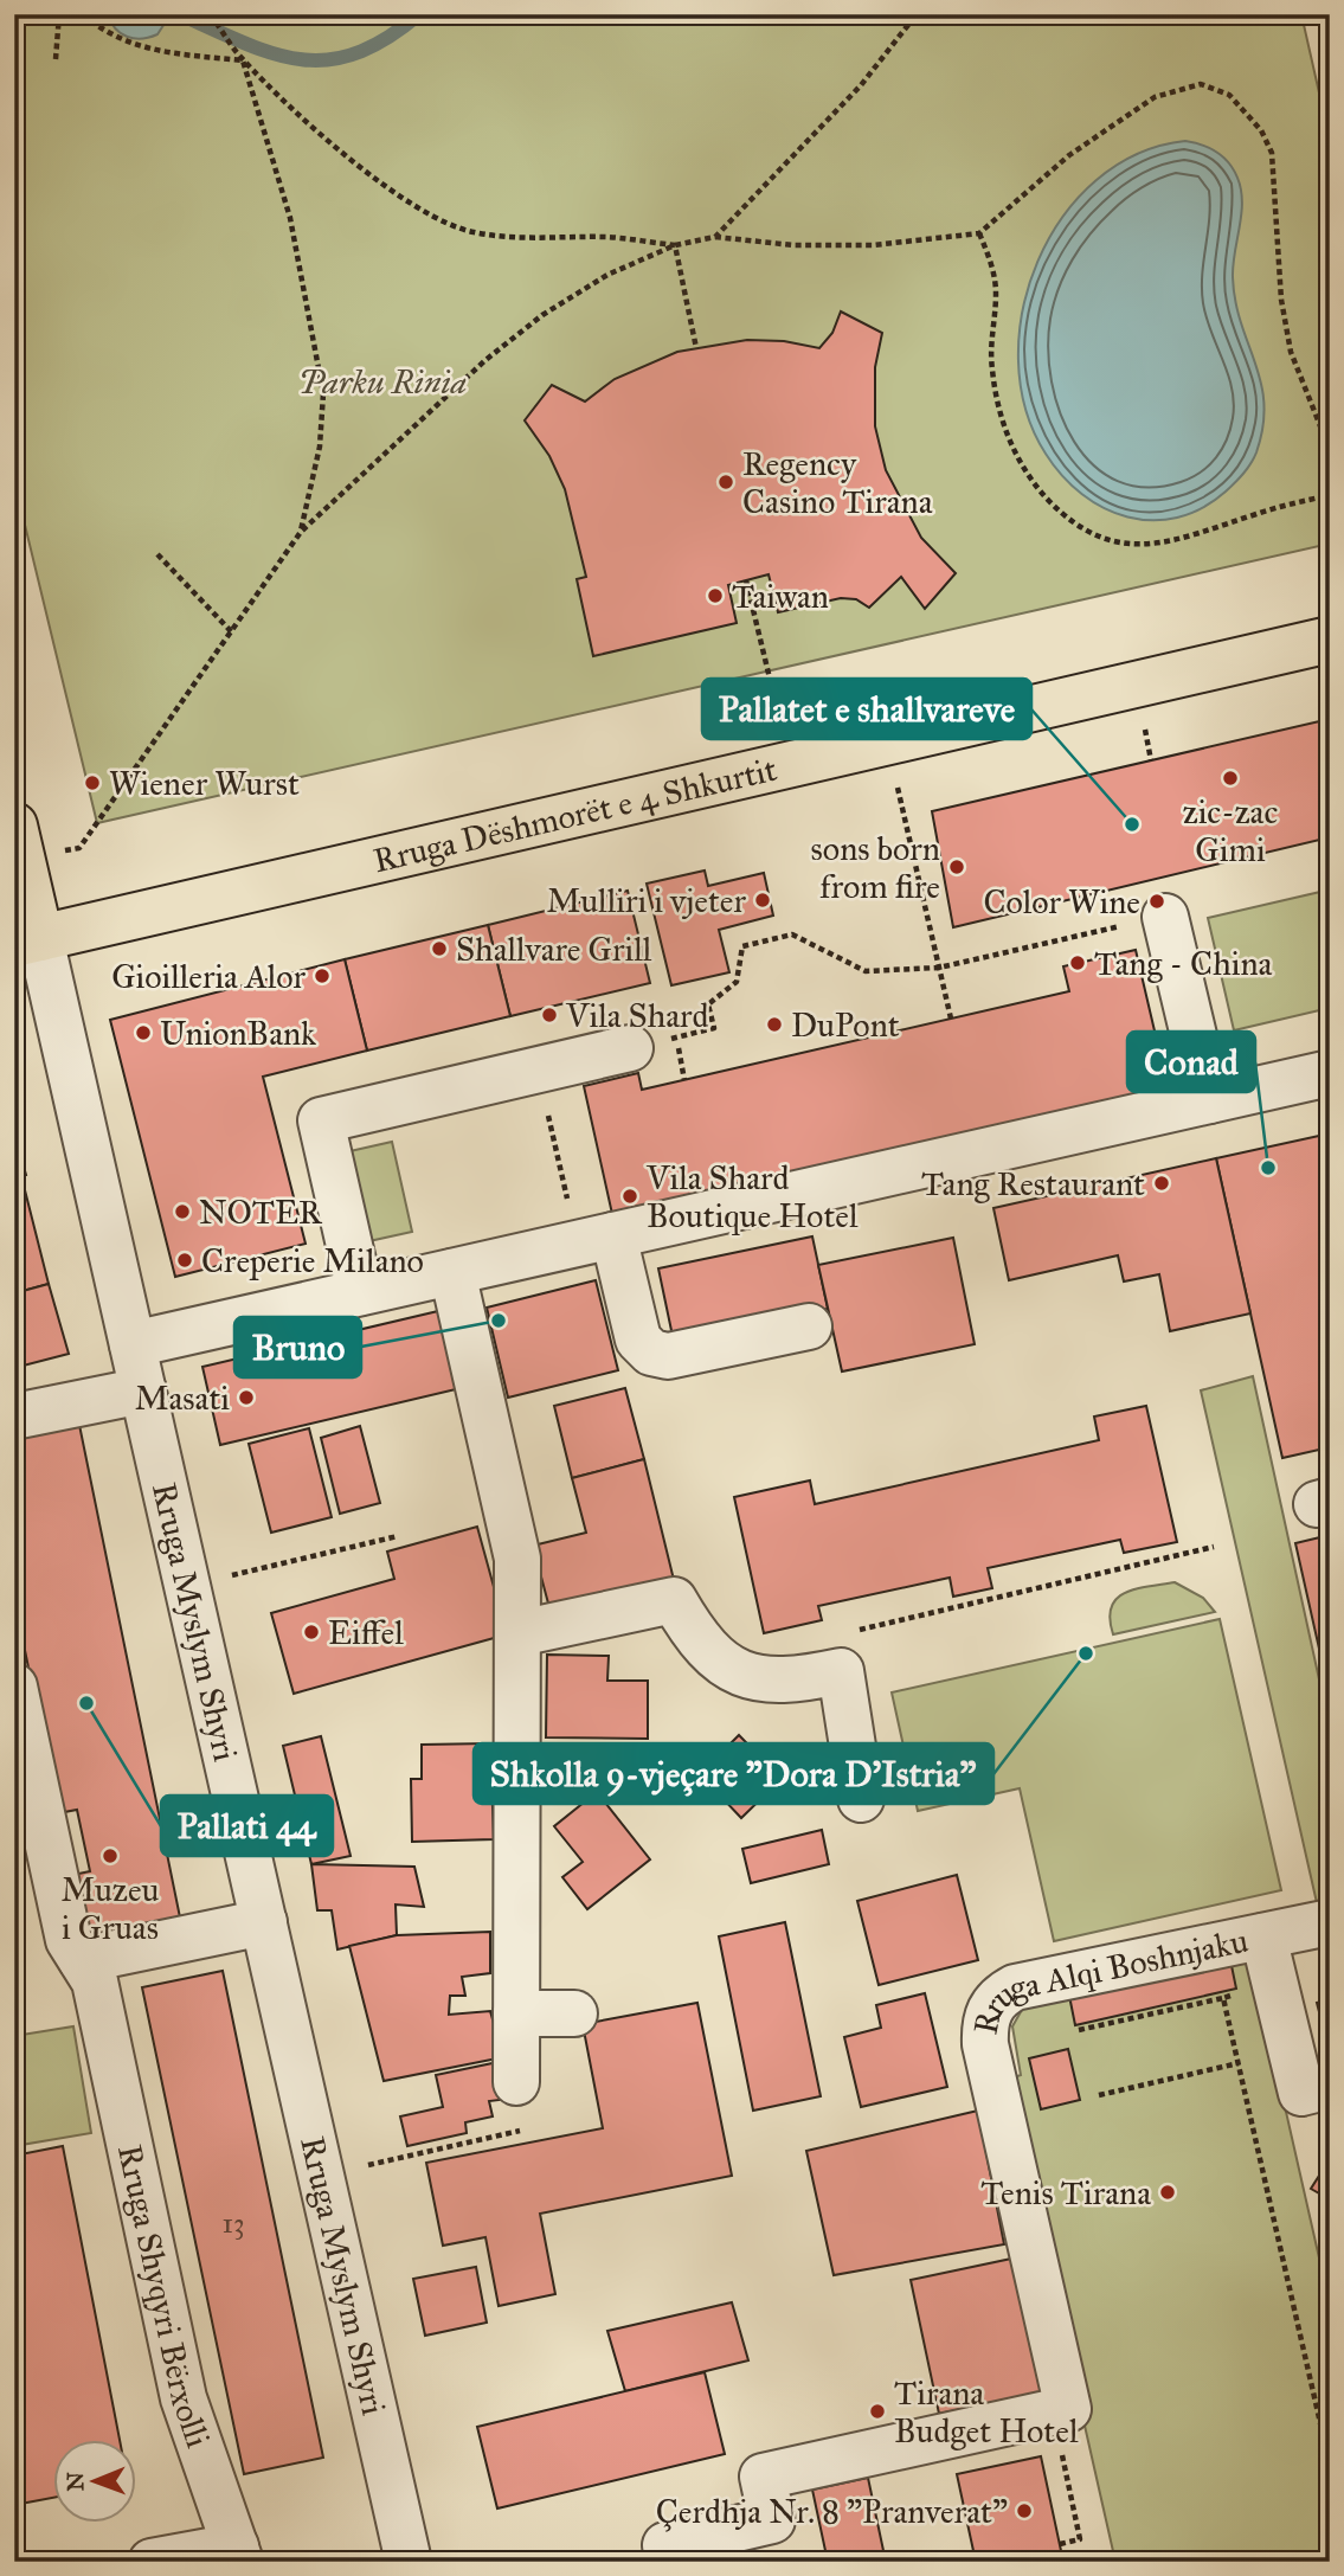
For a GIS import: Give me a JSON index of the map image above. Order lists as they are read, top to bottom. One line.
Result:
{"streets":{"main road":["Rruga Dëshmorët e 4 Shkurtit","Rruga Myslym Shyri"],"street":["Rruga Alqi Boshnjaku","Rruga Shyqyri Bërxolli"]},"crossings":[["Rruga Dëshmorët e 4 Shkurtit","Rruga Myslym Shyri"]],"parks":["Parku Rinia"],"places":["Regency Casino Tirana","Taiwan","zic-zac Gimi","Wiener Wurst","Pallatet e shallvareve","sons born from fire","Mulliri i vjeter","Color Wine","Shallvare Grill","Tang - China","Gioilleria Alor","Vila Shard","DuPont","UnionBank","Conad","Tang Restaurant","Vila Shard Boutique Hotel","NOTER","Creperie Milano","Bruno","Masati","Eiffel","Shkolla 9-vjeçare \"Dora D'Istria\"","Pallati 44","Muzeu i Gruas","Tenis Tirana","Tirana Budget Hotel","Çerdhja Nr. 8 \"Pranverat\""],"house_numbers":["13"],"north":"left"}
